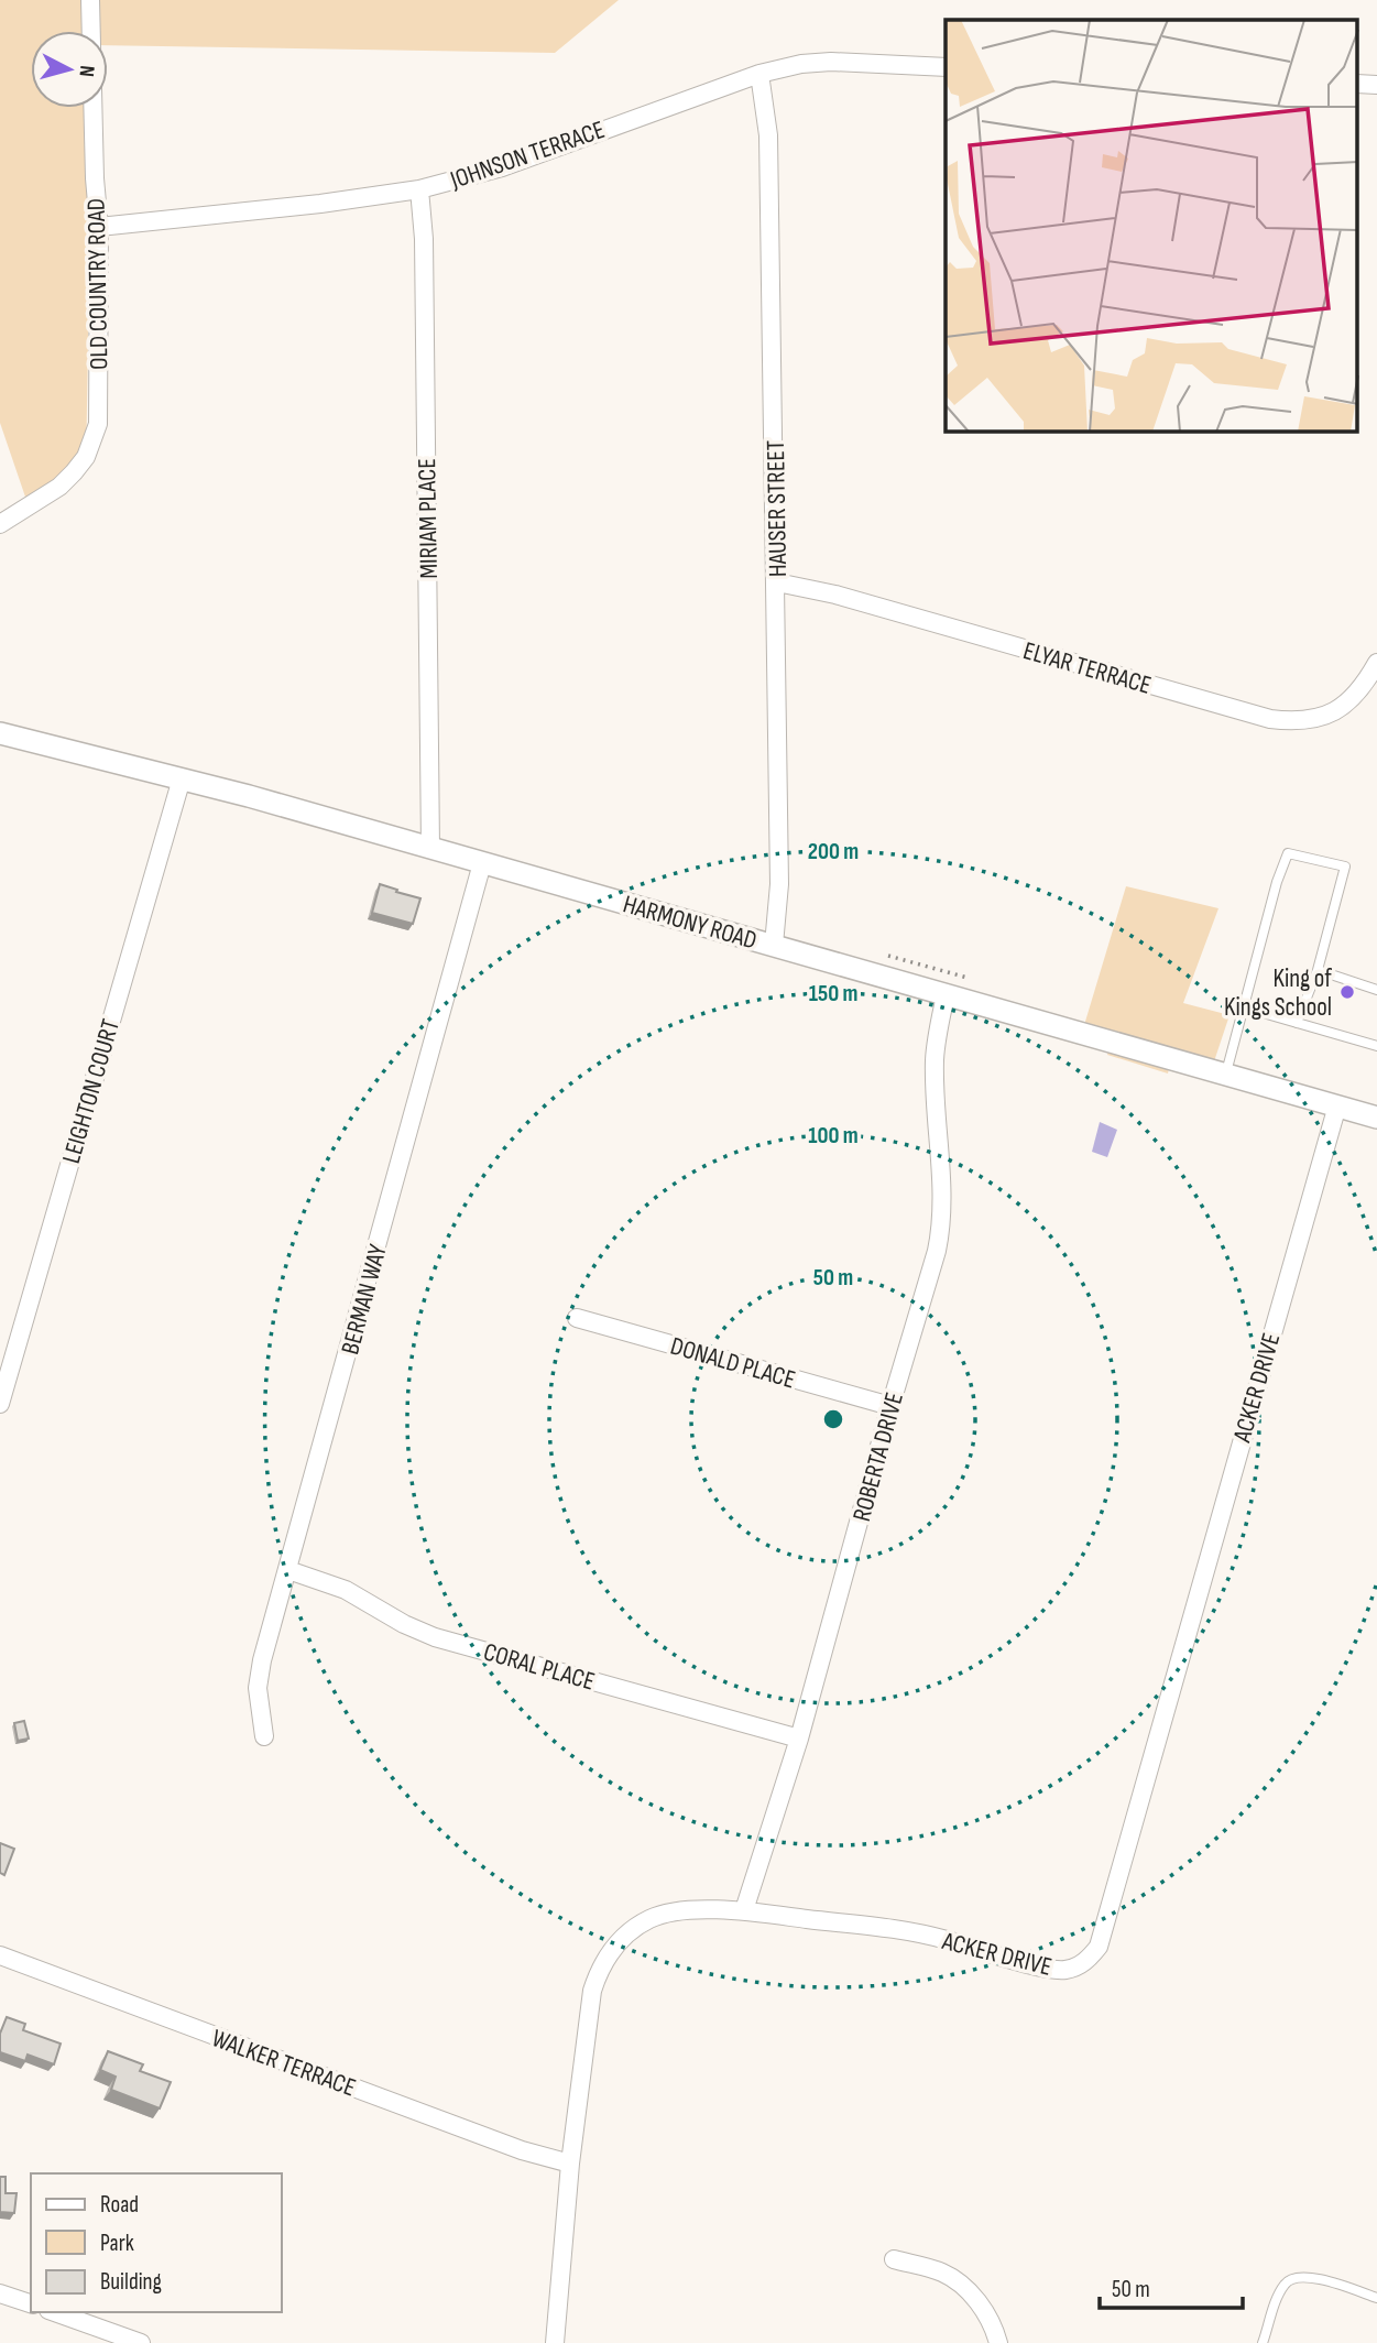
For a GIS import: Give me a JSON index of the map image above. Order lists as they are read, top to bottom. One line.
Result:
{"streets":{"street":["JOHNSON TERRACE","OLD COUNTRY ROAD","HAUSER STREET","MIRIAM PLACE","ELYAR TERRACE","HARMONY ROAD","LEIGHTON COURT","BERMAN WAY","DONALD PLACE","ACKER DRIVE","ROBERTA DRIVE","CORAL PLACE","WALKER TERRACE"]},"crossings":[["JOHNSON TERRACE","OLD COUNTRY ROAD"],["JOHNSON TERRACE","HAUSER STREET"],["JOHNSON TERRACE","MIRIAM PLACE"],["HAUSER STREET","ELYAR TERRACE"],["HAUSER STREET","HARMONY ROAD"],["MIRIAM PLACE","HARMONY ROAD"],["HARMONY ROAD","LEIGHTON COURT"],["HARMONY ROAD","BERMAN WAY"],["HARMONY ROAD","ACKER DRIVE"],["HARMONY ROAD","ROBERTA DRIVE"],["BERMAN WAY","CORAL PLACE"],["DONALD PLACE","ROBERTA DRIVE"],["ACKER DRIVE","ROBERTA DRIVE"],["ACKER DRIVE","WALKER TERRACE"],["ROBERTA DRIVE","CORAL PLACE"]],"places":["King of Kings School"],"legend":["Road","Park","Building"],"scale_bar":"50 m","north":"right","rings":["200 m","150 m","100 m","50 m"]}
